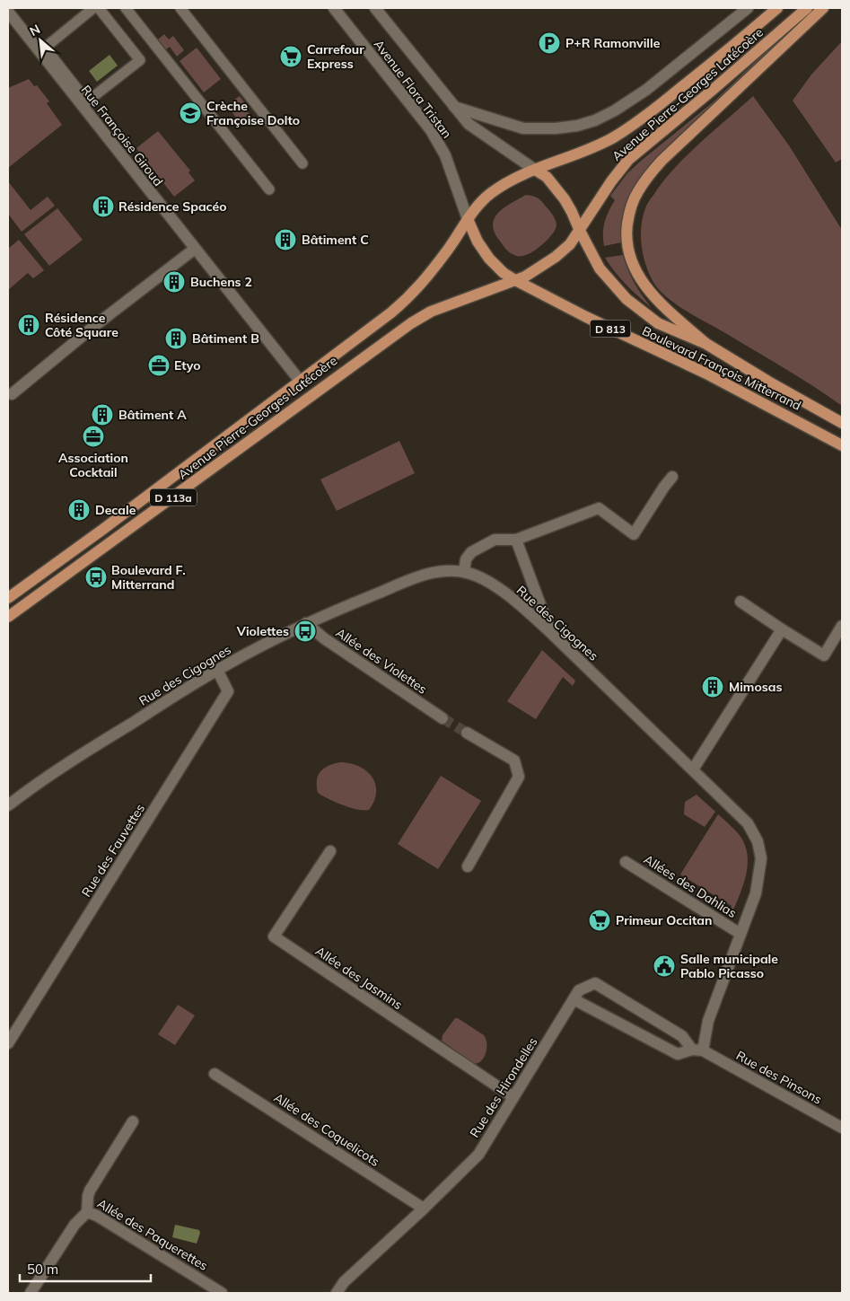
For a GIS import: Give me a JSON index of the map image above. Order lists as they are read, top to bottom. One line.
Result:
{"streets":{"main road":["Avenue Pierre-Georges Latécoère","D 813","Boulevard François Mitterrand","D 113a"],"street":["Avenue Flora Tristan","Rue Françoise Giroud","Rue des Cigognes","Allée des Violettes","Rue des Fauvettes","Allées des Dahlias","Allée des Jasmins","Rue des Pinsons","Rue des Hirondelles","Allée des Coquelicots","Allée des Paquerettes"]},"crossings":[["Avenue Flora Tristan","Avenue Pierre-Georges Latécoère"],["Avenue Flora Tristan","D 813"],["Avenue Flora Tristan","Boulevard François Mitterrand"],["Avenue Pierre-Georges Latécoère","Rue Françoise Giroud"],["Avenue Pierre-Georges Latécoère","D 813"],["Avenue Pierre-Georges Latécoère","Boulevard François Mitterrand"],["D 813","Boulevard François Mitterrand"],["Rue des Cigognes","Allée des Violettes"],["Rue des Cigognes","Rue des Fauvettes"],["Rue des Cigognes","Allées des Dahlias"],["Rue des Cigognes","Rue des Pinsons"],["Rue des Cigognes","Rue des Hirondelles"],["Allée des Jasmins","Rue des Hirondelles"],["Rue des Pinsons","Rue des Hirondelles"],["Rue des Hirondelles","Allée des Coquelicots"]],"places":{"parking":["P+R Ramonville"],"supermarket":["Carrefour Express","Primeur Occitan"],"school or university":["Crèche Françoise Dolto"],"building":["Résidence Spacéo","Bâtiment C","Buchens 2","Résidence Côté Square","Bâtiment B","Bâtiment A","Decale","Mimosas"],"office":["Etyo","Association Cocktail"],"bus stop":["Boulevard F. Mitterrand","Violettes"],"public building":["Salle municipale Pablo Picasso"]},"scale_bar":"50 m","north":"top left"}
